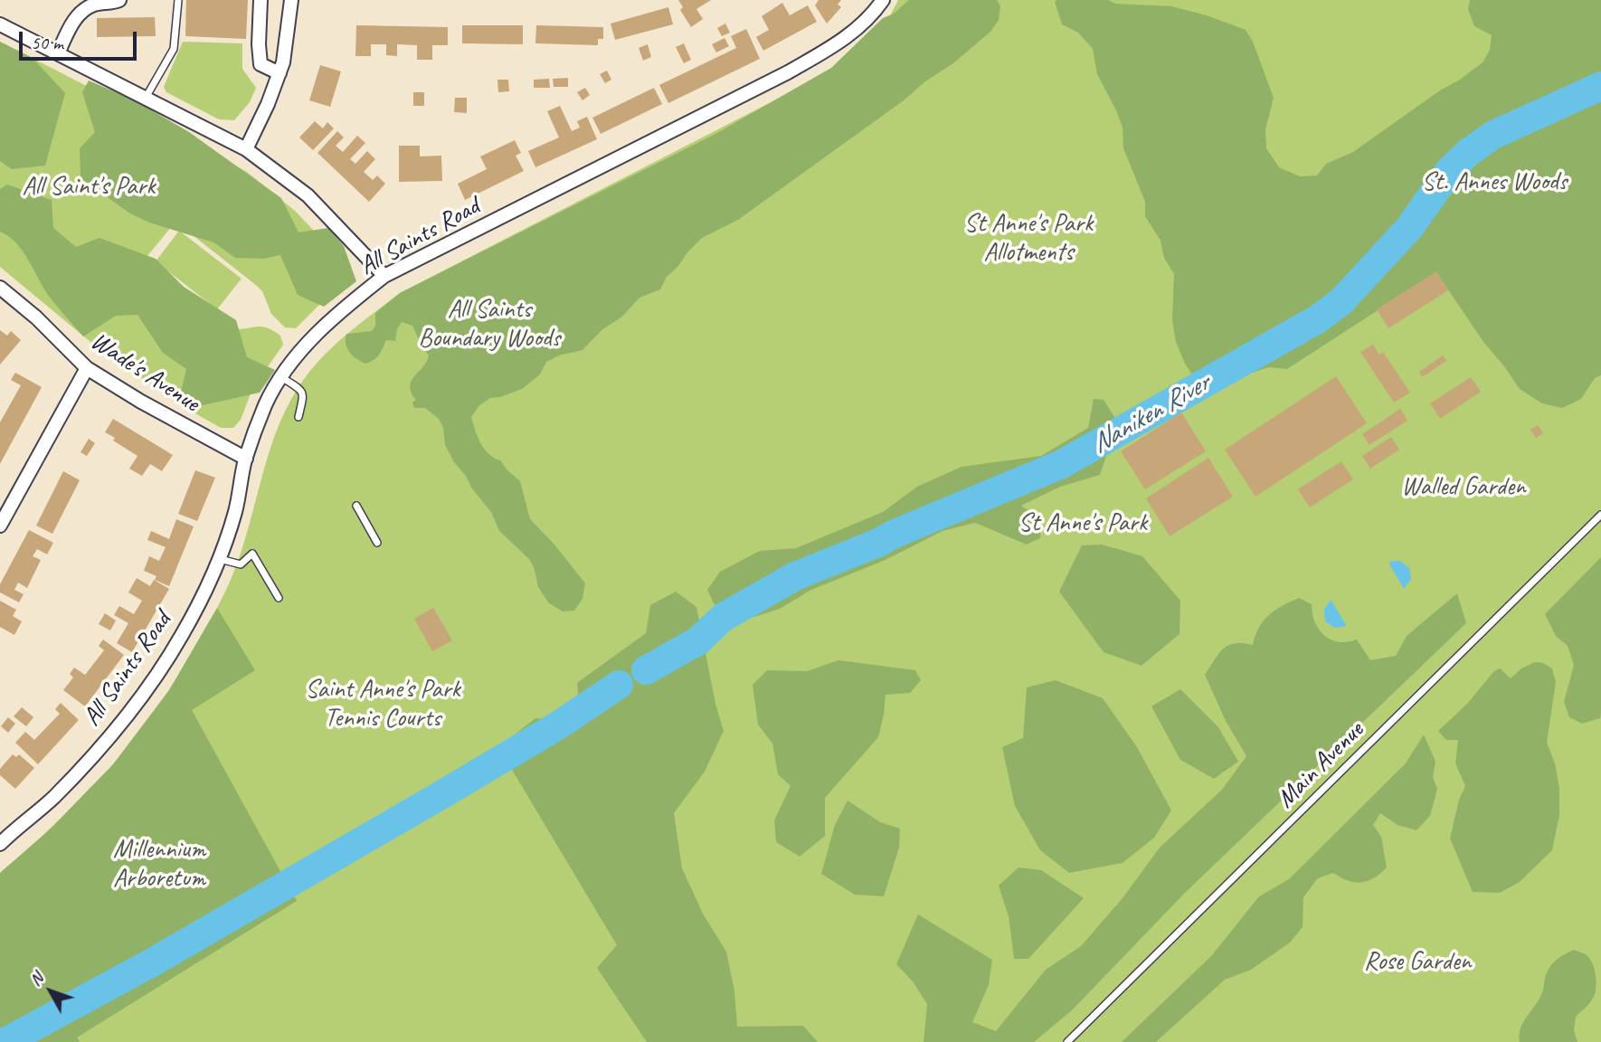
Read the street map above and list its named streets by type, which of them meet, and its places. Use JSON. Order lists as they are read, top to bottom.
{
  "streets": {
    "street": ["All Saints Road", "Wade's Avenue"],
    "lane": ["Main Avenue"]
  },
  "crossings": [
    ["All Saints Road", "Wade's Avenue"]
  ],
  "water": ["Naniken River"],
  "parks": [
    "St. Annes Woods",
    "All Saint's Park",
    "St Anne's Park Allotments",
    "All Saints Boundary Woods",
    "Walled Garden",
    "St Anne's Park",
    "Saint Anne's Park Tennis Courts",
    "Millennium Arboretum",
    "Rose Garden"
  ],
  "scale_bar": "50 m",
  "north": "top left"
}
